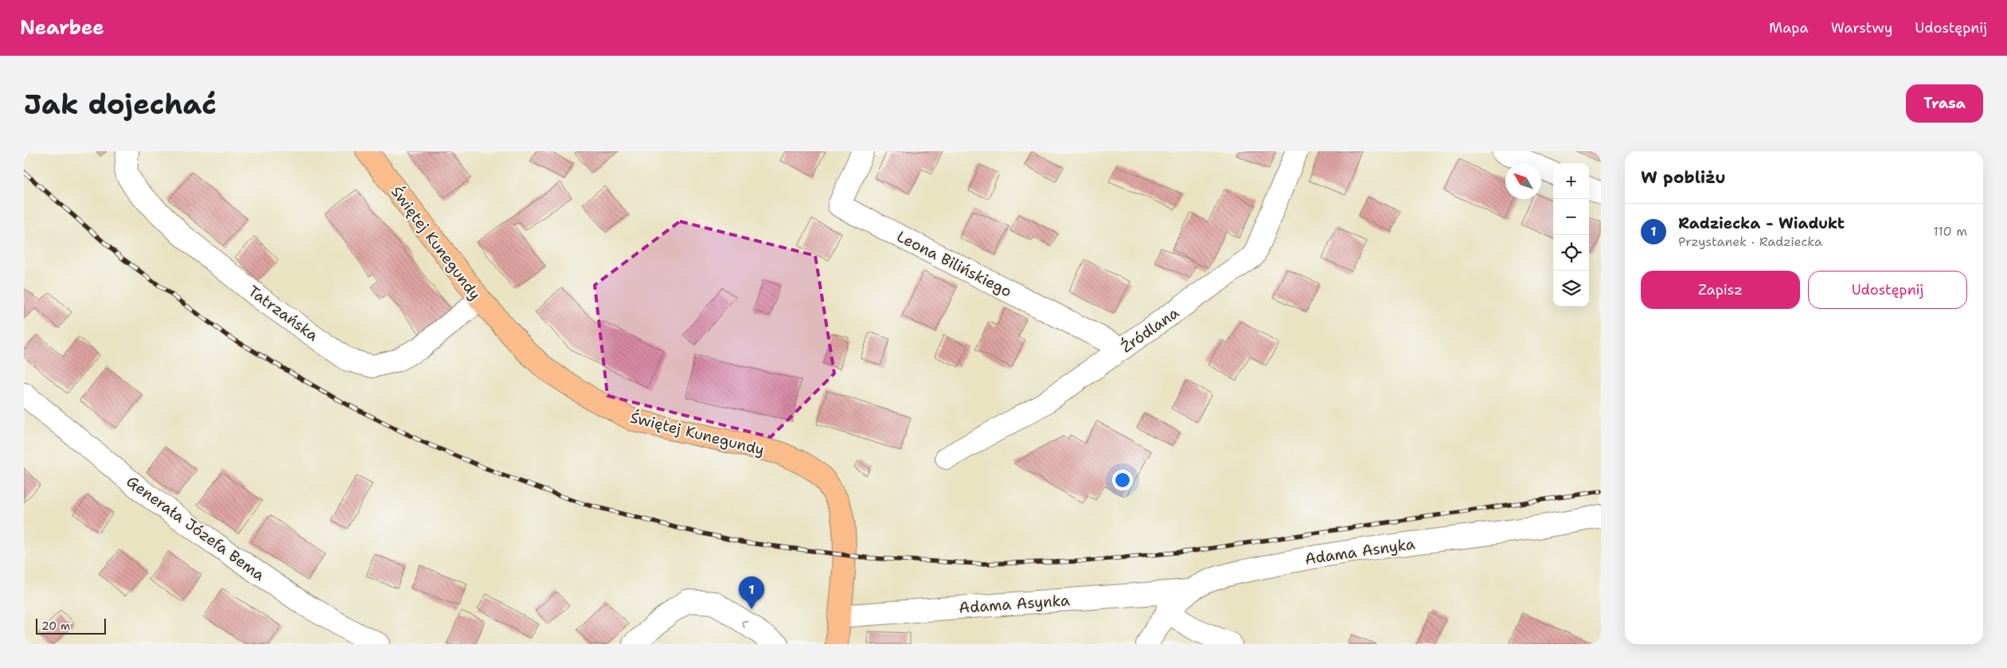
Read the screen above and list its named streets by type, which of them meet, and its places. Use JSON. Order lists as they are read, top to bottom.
{
  "streets": {
    "main road": ["Świętej Kunegundy"],
    "street": [
      "Leona Bilińskiego",
      "Tatrzańska",
      "Źródlana",
      "Generała Józefa Bema",
      "Adama Asnyka",
      "Adama Asynka"
    ]
  },
  "crossings": [
    ["Świętej Kunegundy", "Tatrzańska"],
    ["Świętej Kunegundy", "Adama Asynka"],
    ["Leona Bilińskiego", "Źródlana"],
    ["Adama Asnyka", "Adama Asynka"]
  ],
  "scale_bar": "20 m",
  "north": "top left",
  "page": {
    "header": "Nearbee",
    "nav": ["Mapa", "Warstwy", "Udostępnij"],
    "buttons": [
      "Trasa",
      ["Zapisz", "Udostępnij"]
    ],
    "title": "Jak dojechać",
    "heading": "W pobliżu",
    "map_buttons": ["+", "−"],
    "list": [
      {
        "mark": "1",
        "name": "Radziecka - Wiadukt",
        "note": "Przystanek · Radziecka",
        "value": "110 m"
      }
    ],
    "pins": "1",
    "scale": "20 m"
  }
}
